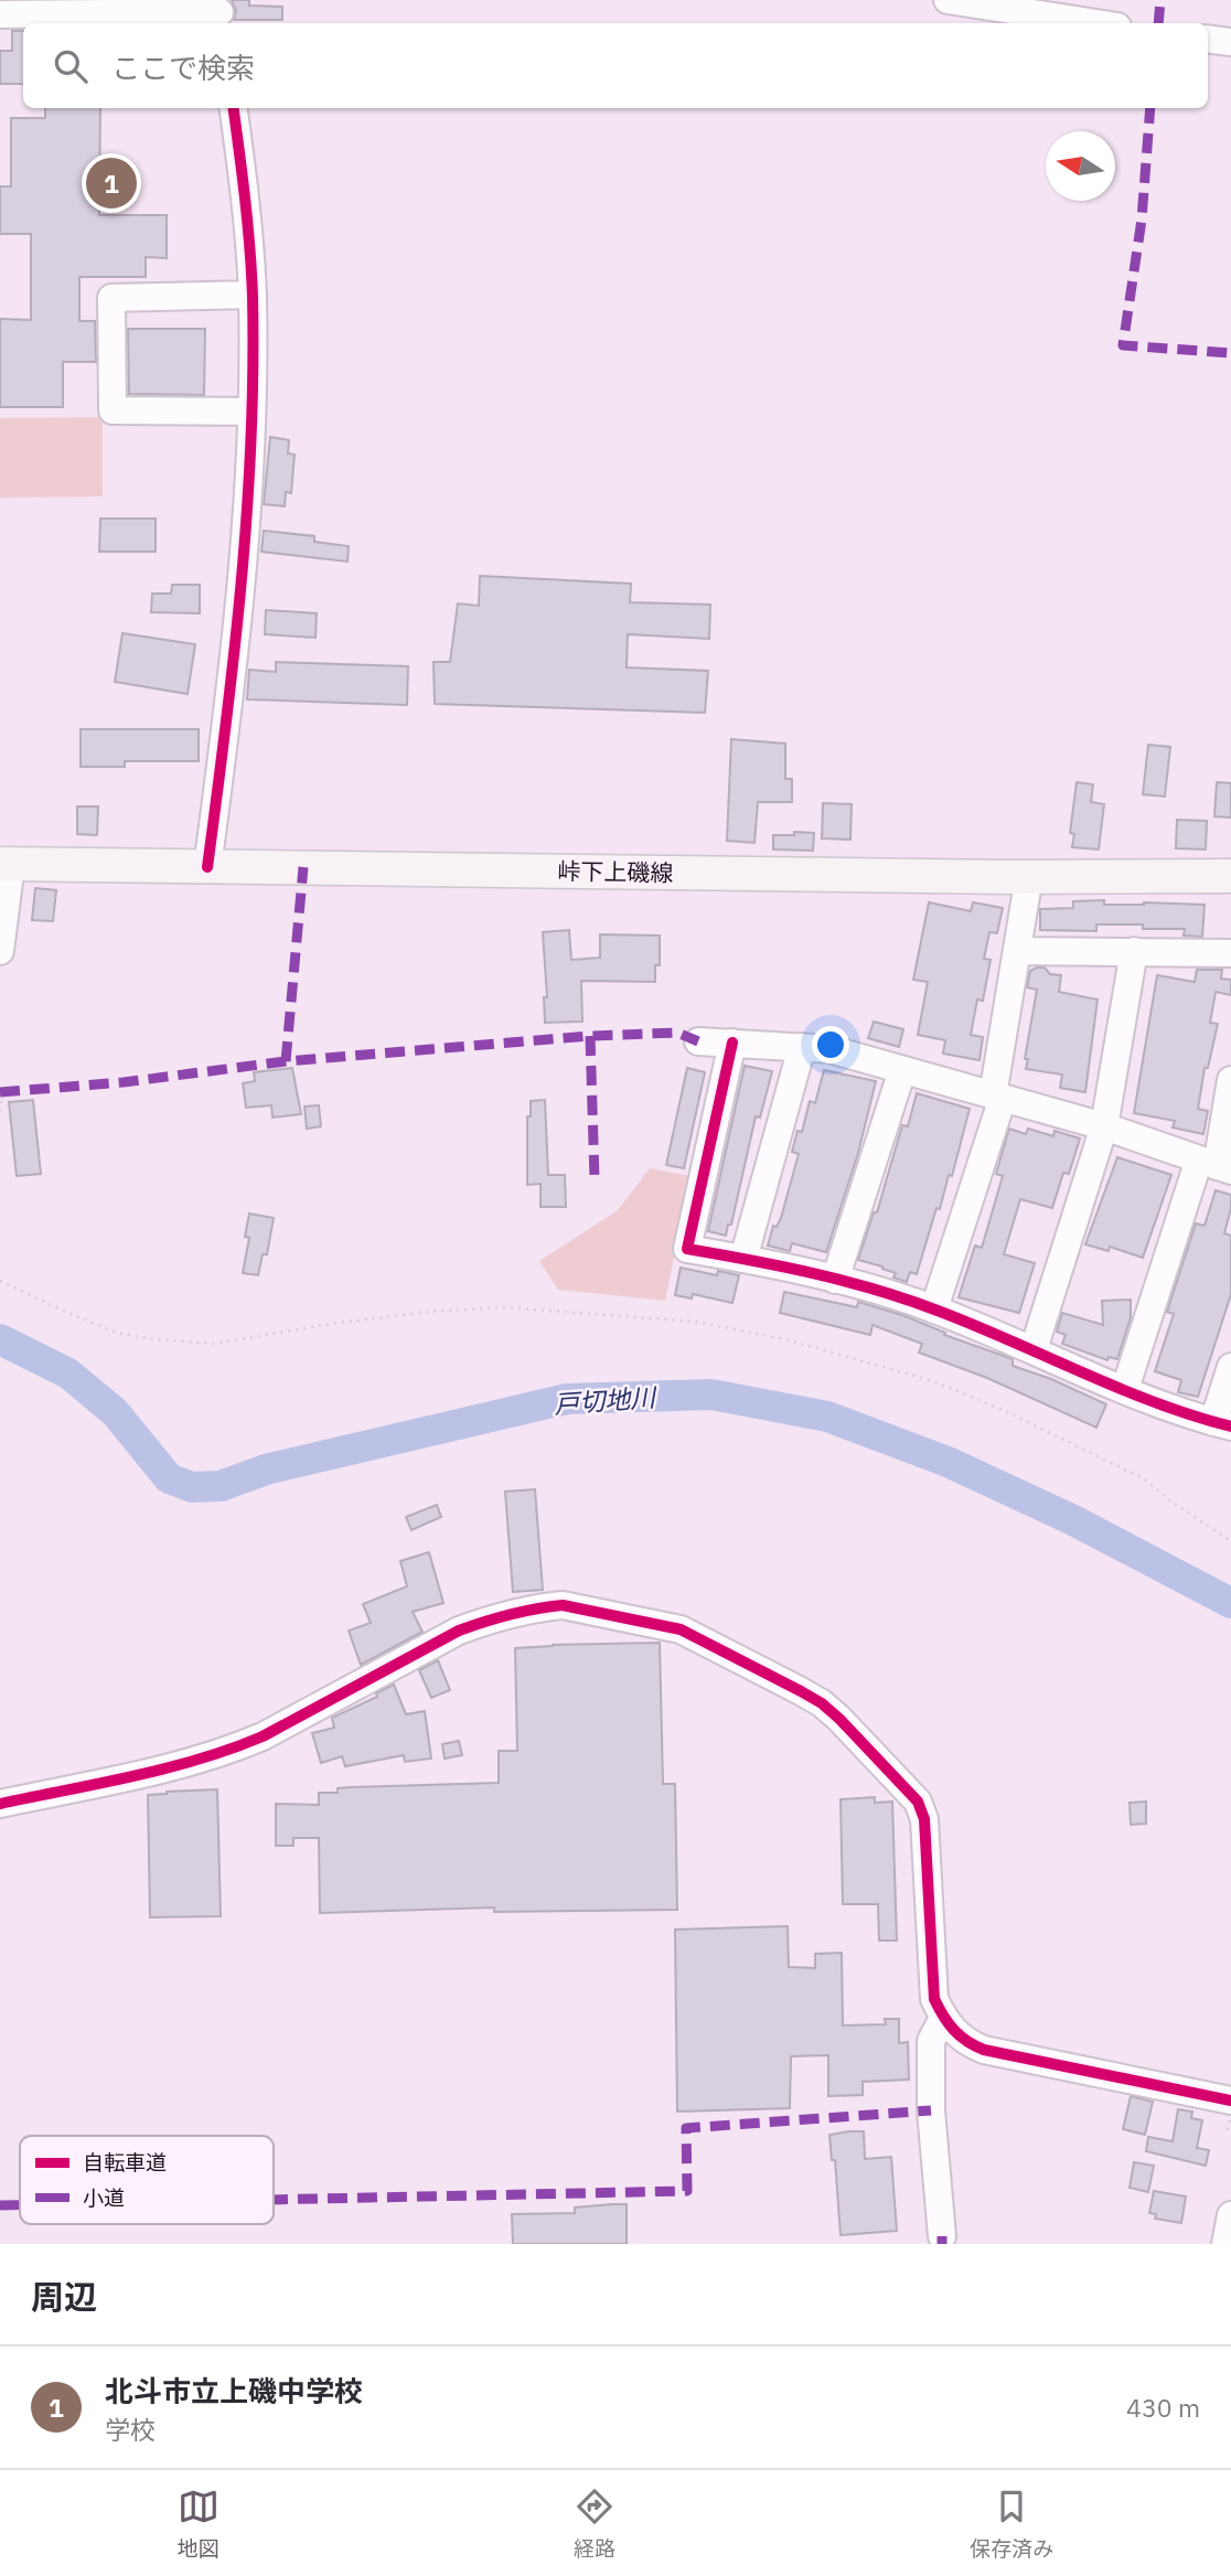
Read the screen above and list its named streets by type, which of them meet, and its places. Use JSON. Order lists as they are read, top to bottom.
{
  "streets": {
    "main road": ["峠下上磯線"]
  },
  "water": ["戸切地川"],
  "legend": ["自転車道", "小道"],
  "north": "left",
  "page": {
    "search": "ここで検索",
    "pins": "1",
    "heading": "周辺",
    "list": [
      {
        "mark": "1",
        "name": "北斗市立上磯中学校",
        "note": "学校",
        "value": "430 m"
      }
    ],
    "nav": ["地図", "経路", "保存済み"]
  }
}
